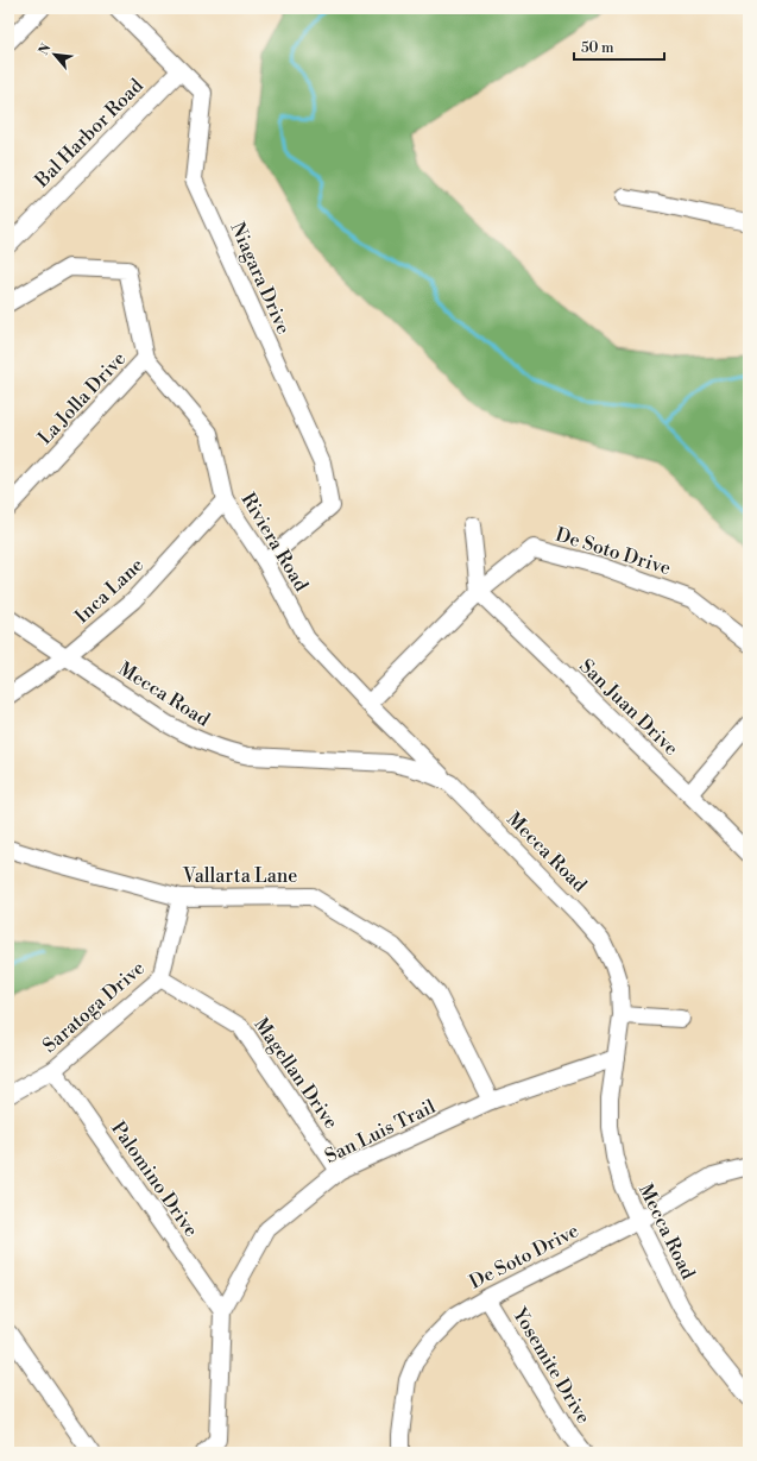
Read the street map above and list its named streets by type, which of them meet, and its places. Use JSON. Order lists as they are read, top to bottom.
{
  "streets": {
    "street": [
      "Bal Harbor Road",
      "Niagara Drive",
      "La Jolla Drive",
      "Riviera Road",
      "De Soto Drive",
      "Inca Lane",
      "Mecca Road",
      "San Juan Drive",
      "Vallarta Lane",
      "Saratoga Drive",
      "Magellan Drive",
      "San Luis Trail",
      "Palomino Drive",
      "Yosemite Drive"
    ]
  },
  "crossings": [
    ["Bal Harbor Road", "Niagara Drive"],
    ["Niagara Drive", "Riviera Road"],
    ["La Jolla Drive", "Riviera Road"],
    ["Riviera Road", "De Soto Drive"],
    ["Riviera Road", "Inca Lane"],
    ["Riviera Road", "Mecca Road"],
    ["De Soto Drive", "Mecca Road"],
    ["De Soto Drive", "San Juan Drive"],
    ["De Soto Drive", "Yosemite Drive"],
    ["Inca Lane", "Mecca Road"],
    ["Mecca Road", "San Luis Trail"],
    ["Vallarta Lane", "Saratoga Drive"],
    ["Vallarta Lane", "San Luis Trail"],
    ["Saratoga Drive", "Magellan Drive"],
    ["Saratoga Drive", "Palomino Drive"],
    ["Magellan Drive", "San Luis Trail"],
    ["San Luis Trail", "Palomino Drive"]
  ],
  "scale_bar": "50 m",
  "north": "top left"
}
